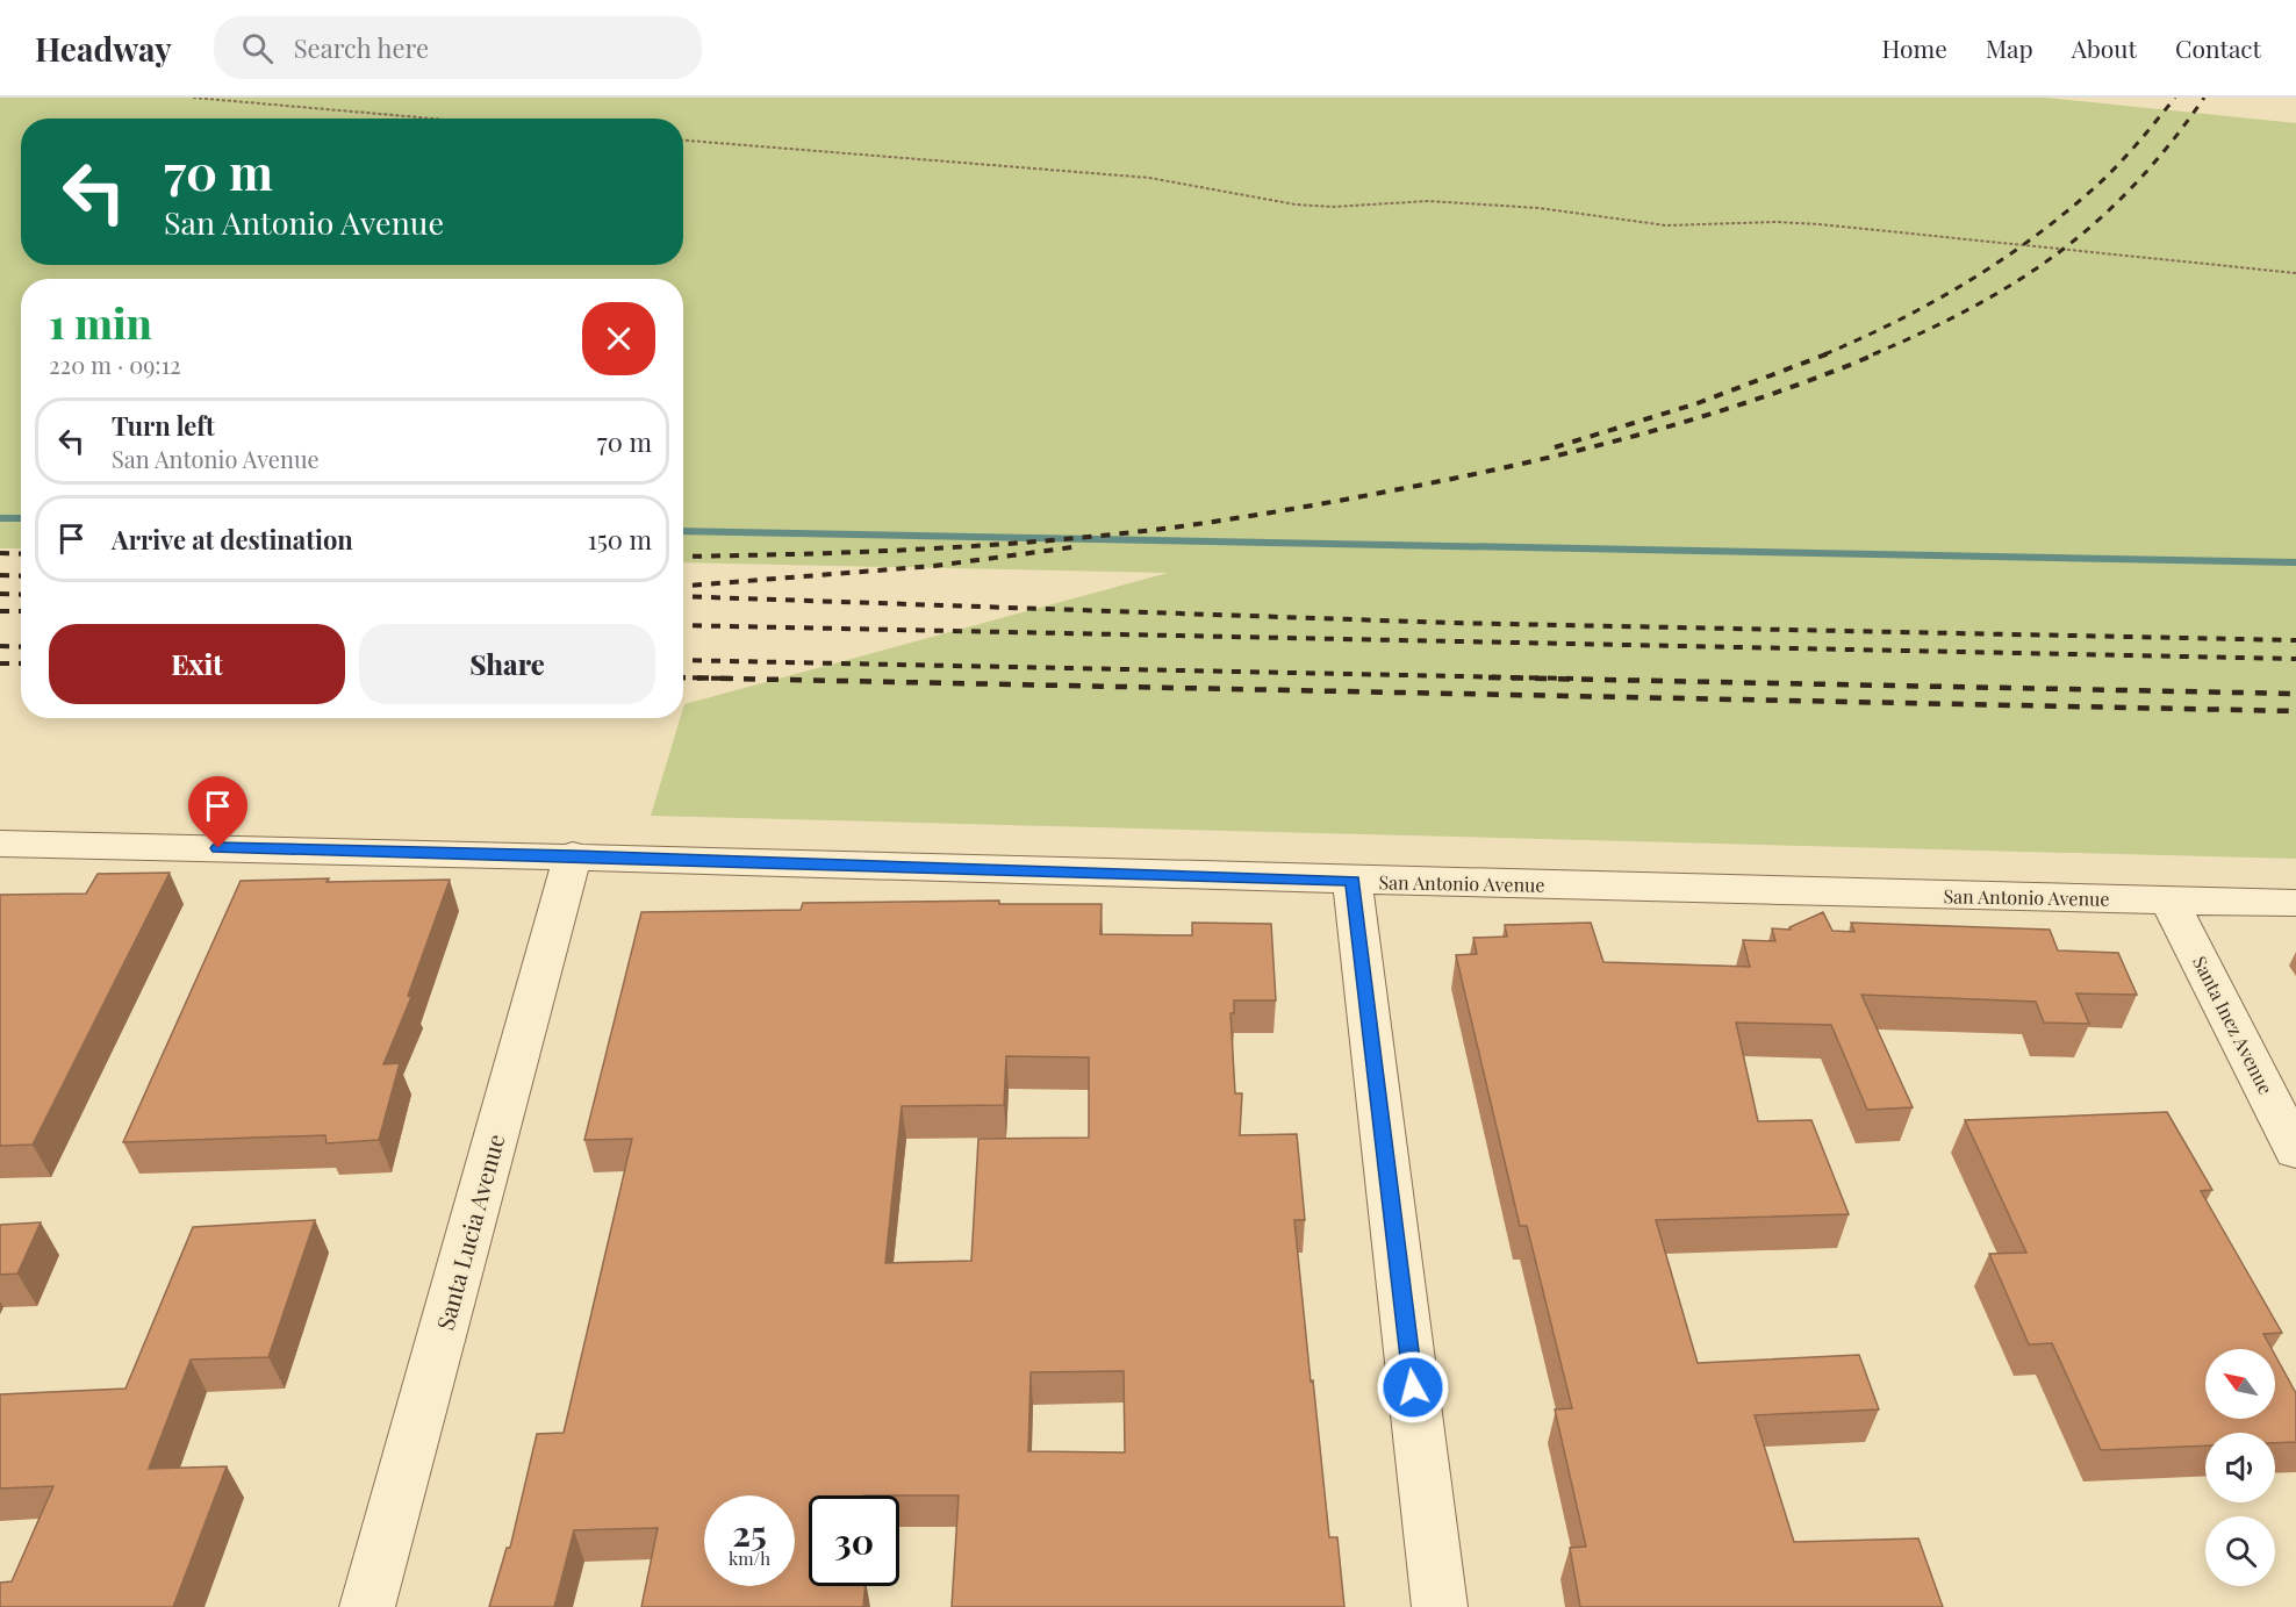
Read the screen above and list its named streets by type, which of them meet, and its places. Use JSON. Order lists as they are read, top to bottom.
{
  "streets": {
    "street": ["San Antonio Avenue", "Santa Inez Avenue", "Santa Lucia Avenue"]
  },
  "crossings": [
    ["San Antonio Avenue", "Santa Inez Avenue"],
    ["San Antonio Avenue", "Santa Lucia Avenue"]
  ],
  "north": "top left",
  "page": {
    "header": "Headway",
    "search": "Search here",
    "nav": [
      "Home",
      "Map",
      "About",
      "Contact"
    ],
    "turn": ["70 m", "San Antonio Avenue"],
    "heading": ["1 min", "220 m · 09:12"],
    "list": [
      {
        "name": "Turn left",
        "note": "San Antonio Avenue",
        "value": "70 m"
      },
      {
        "name": "Arrive at destination",
        "value": "150 m"
      }
    ],
    "buttons": ["Exit", "Share"],
    "speed": "25 km/h",
    "limit": "30"
  }
}
